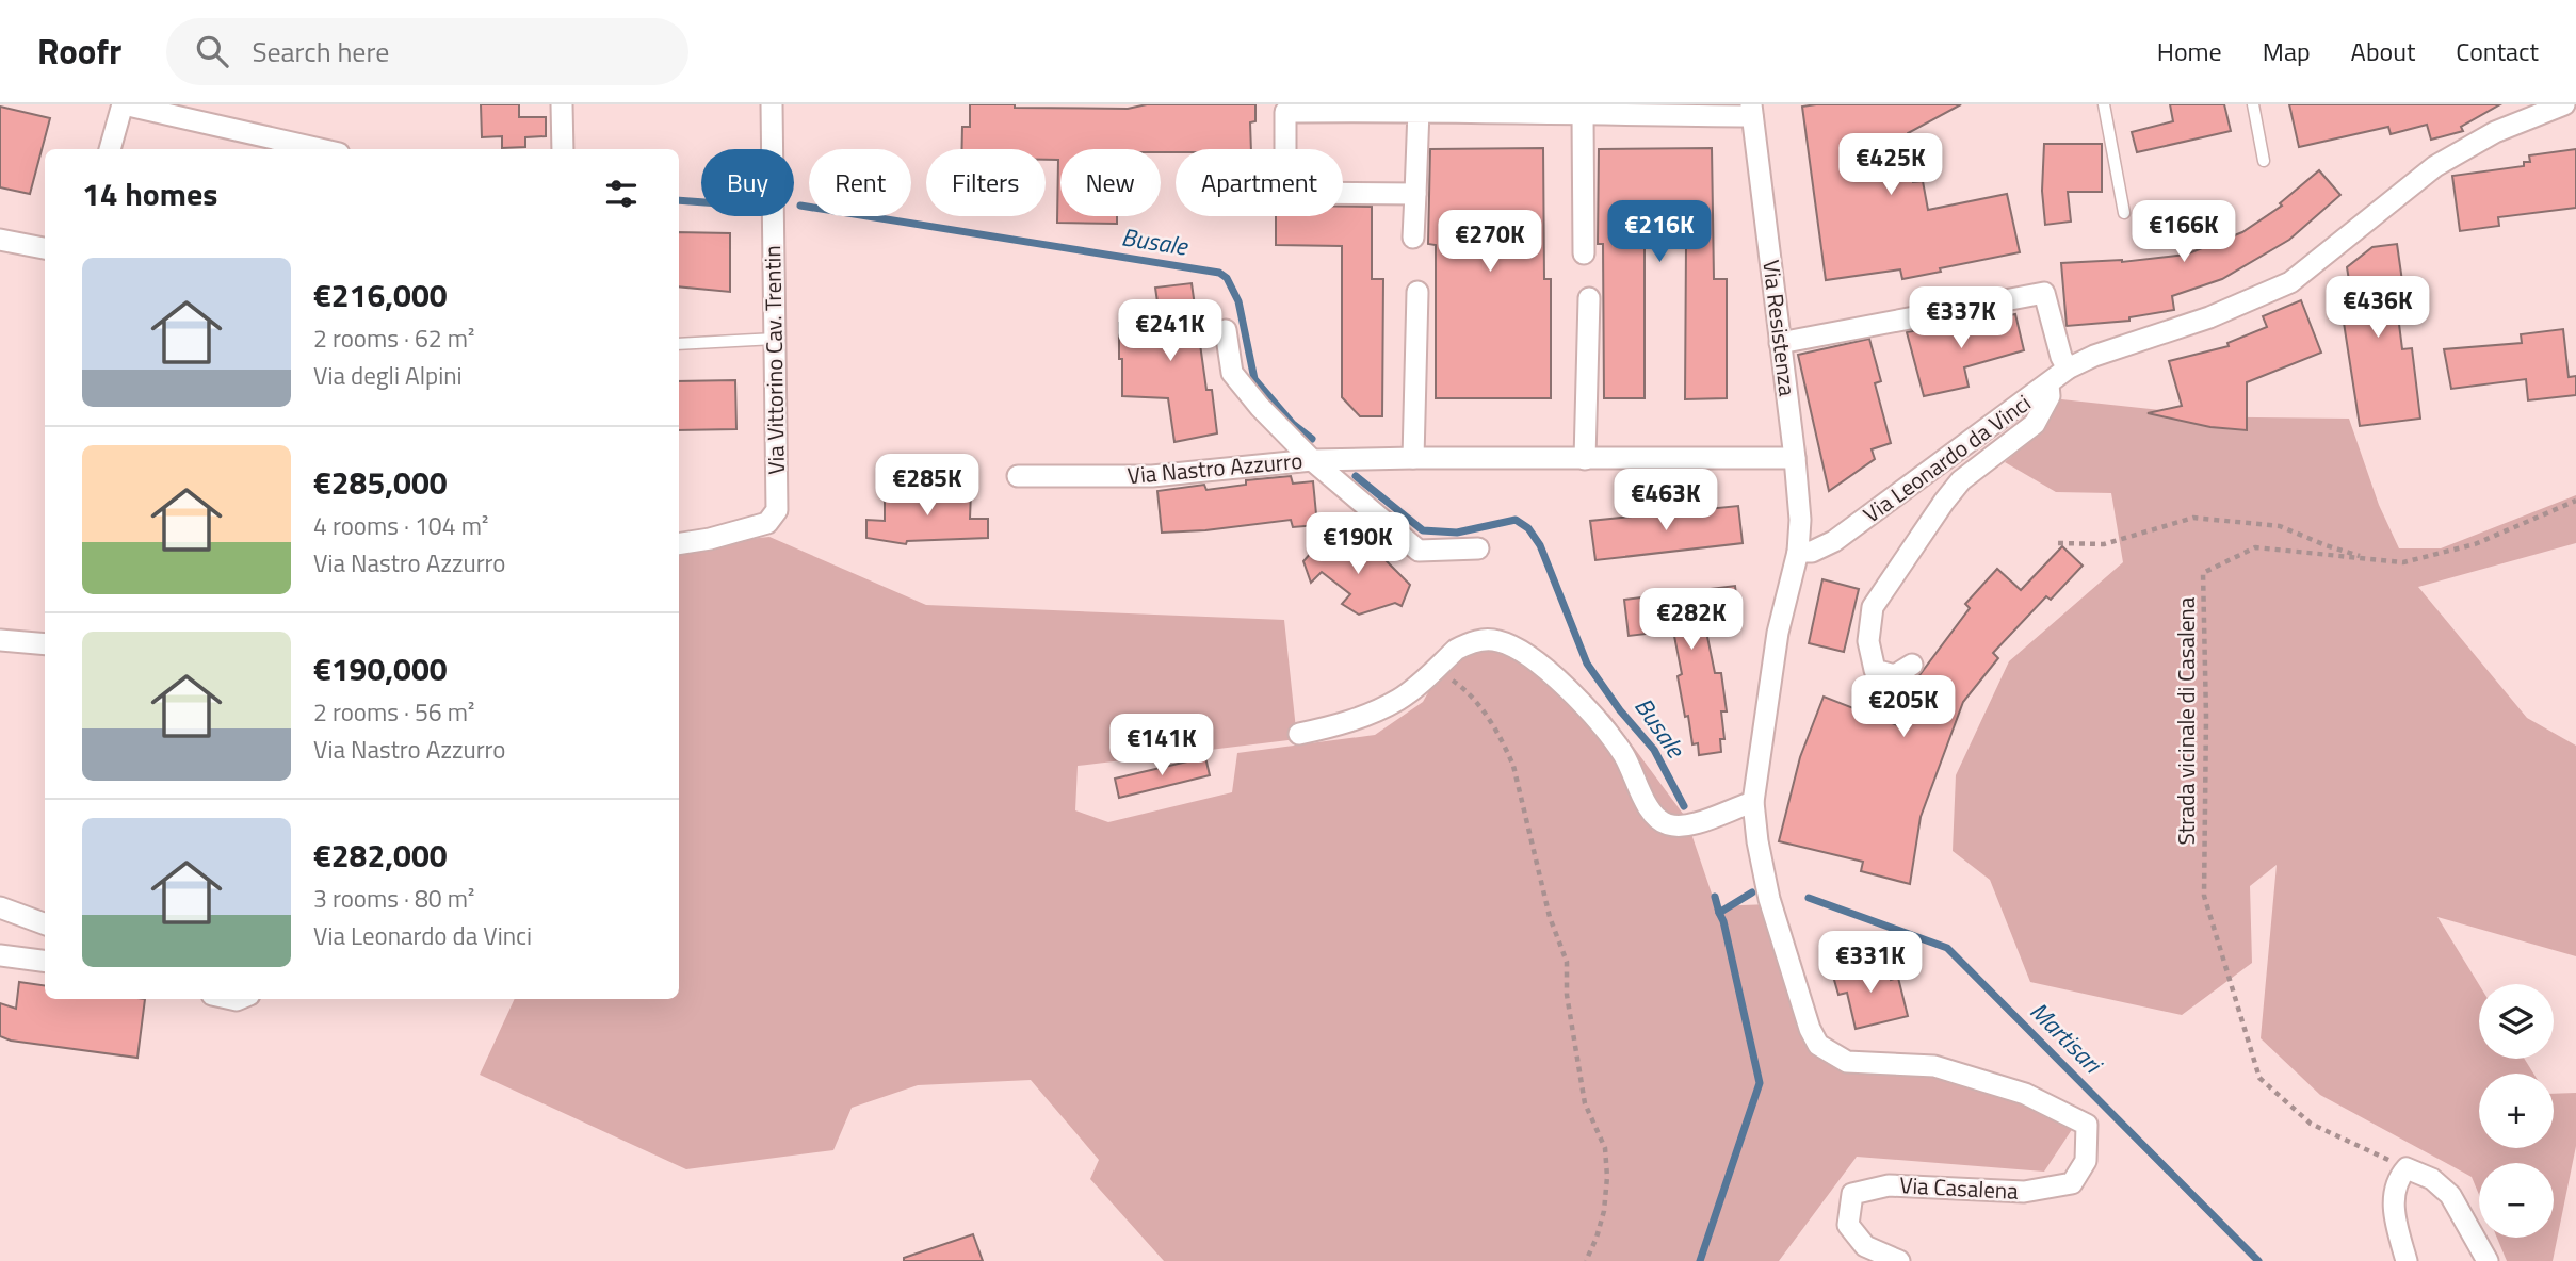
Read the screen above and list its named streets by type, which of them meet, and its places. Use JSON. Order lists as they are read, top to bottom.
{
  "streets": {
    "street": [
      "Via Resistenza",
      "Via Vittorino Cav. Trentin",
      "Via Leonardo da Vinci",
      "Via Nastro Azzurro",
      "Via Casalena"
    ],
    "path": ["Strada vicinale di Casalena"]
  },
  "crossings": [
    ["Via Resistenza", "Via Leonardo da Vinci"],
    ["Via Resistenza", "Via Nastro Azzurro"]
  ],
  "water": ["Busale", "Martisari"],
  "page": {
    "header": "Roofr",
    "search": "Search here",
    "nav": [
      "Home",
      "Map",
      "About",
      "Contact"
    ],
    "price": [
      "€425K",
      "€216K",
      "€166K",
      "€270K",
      "€436K",
      "€337K",
      "€241K",
      "€285K",
      "€463K",
      "€190K",
      "€282K",
      "€205K",
      "€141K",
      "€331K"
    ],
    "chip": [
      "Buy",
      "Rent",
      "Filters",
      "New",
      "Apartment"
    ],
    "heading": "14 homes",
    "list": [
      {
        "name": "€216,000",
        "note": "2 rooms · 62 m² · Via degli Alpini"
      },
      {
        "name": "€285,000",
        "note": "4 rooms · 104 m² · Via Nastro Azzurro"
      },
      {
        "name": "€190,000",
        "note": "2 rooms · 56 m² · Via Nastro Azzurro"
      },
      {
        "name": "€282,000",
        "note": "3 rooms · 80 m² · Via Leonardo da Vinci"
      }
    ],
    "map_buttons": ["+", "−"]
  }
}
